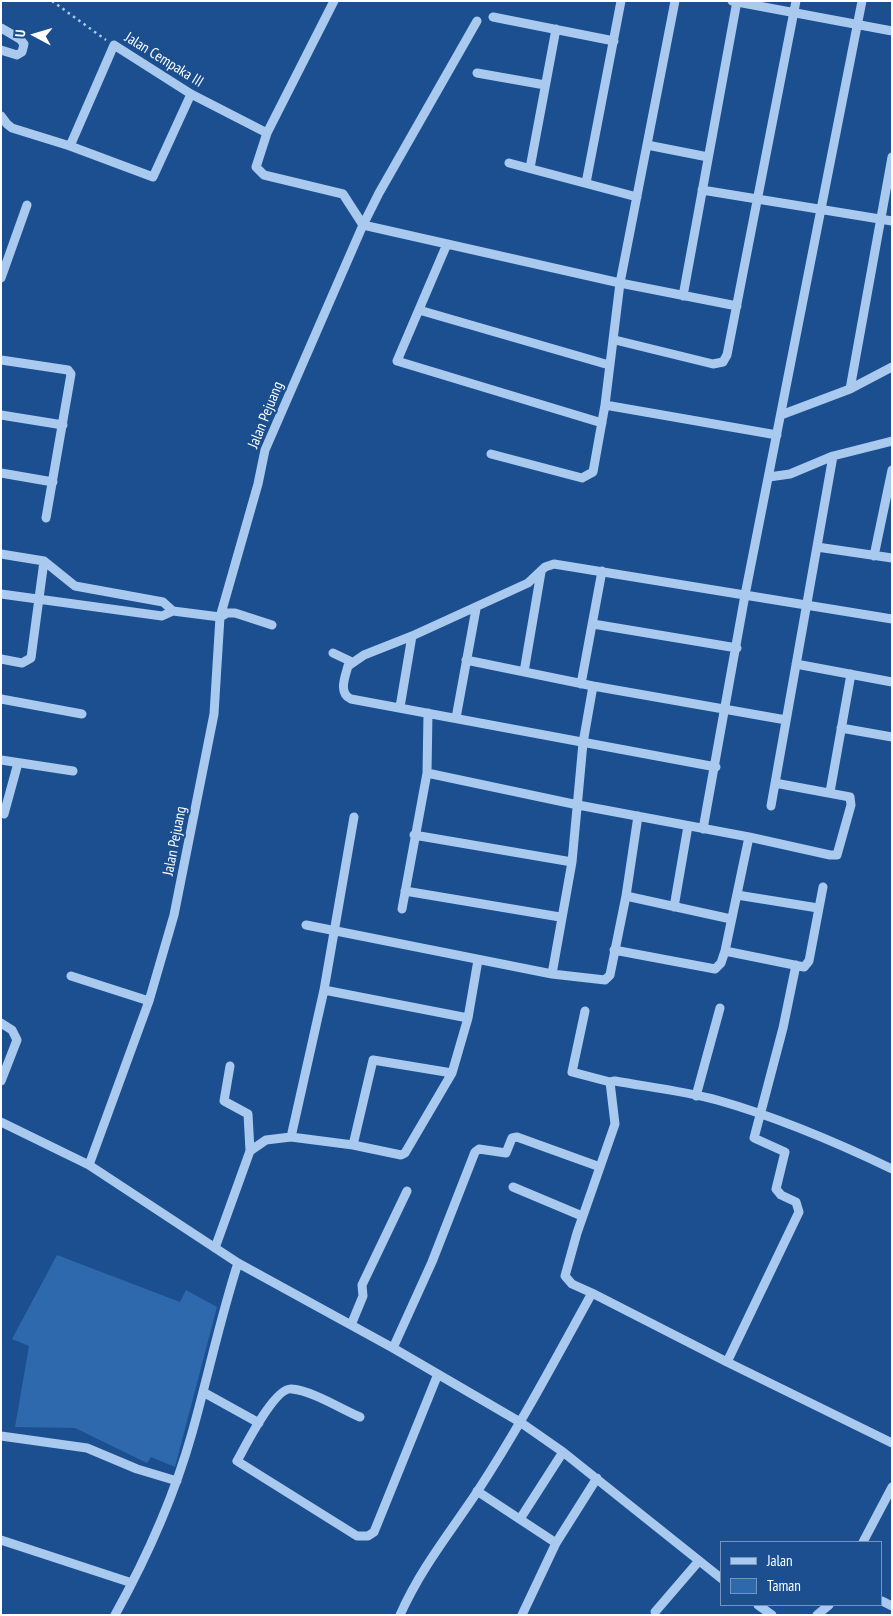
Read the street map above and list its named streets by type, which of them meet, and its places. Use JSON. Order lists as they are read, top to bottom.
{
  "streets": {
    "street": ["Jalan Cempaka III", "Jalan Pejuang"]
  },
  "legend": ["Jalan", "Taman"],
  "north": "left"
}
